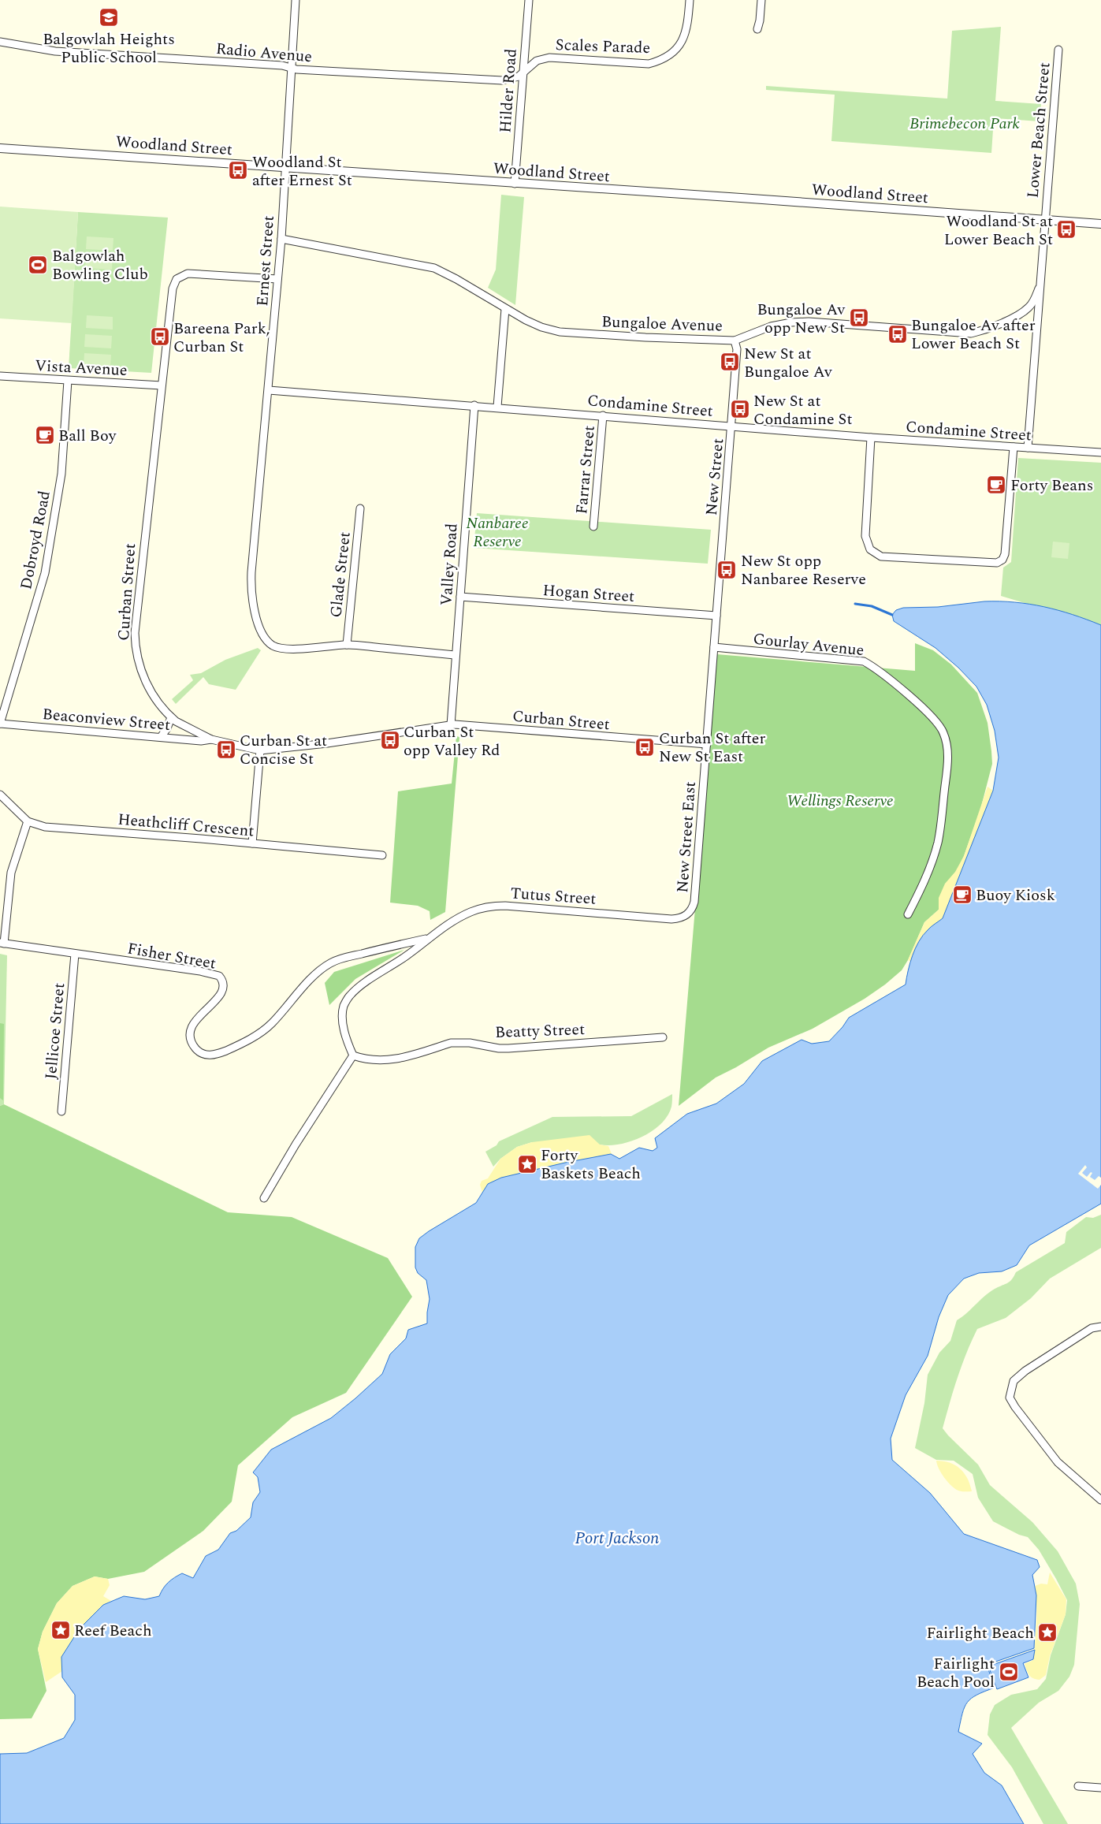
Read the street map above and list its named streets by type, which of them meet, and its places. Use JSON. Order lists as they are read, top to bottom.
{
  "streets": {
    "street": [
      "Scales Parade",
      "Radio Avenue",
      "Hilder Road",
      "Lower Beach Street",
      "Woodland Street",
      "Ernest Street",
      "Bungaloe Avenue",
      "Vista Avenue",
      "Condamine Street",
      "Farrar Street",
      "New Street",
      "Dobroyd Road",
      "Valley Road",
      "Glade Street",
      "Curban Street",
      "Hogan Street",
      "Gourlay Avenue",
      "Beaconview Street",
      "Heathcliff Crescent",
      "New Street East",
      "Tutus Street",
      "Fisher Street",
      "Beatty Street",
      "Jellicoe Street"
    ]
  },
  "crossings": [
    ["Scales Parade", "Radio Avenue"],
    ["Scales Parade", "Hilder Road"],
    ["Radio Avenue", "Hilder Road"],
    ["Radio Avenue", "Ernest Street"],
    ["Hilder Road", "Woodland Street"],
    ["Lower Beach Street", "Woodland Street"],
    ["Lower Beach Street", "Bungaloe Avenue"],
    ["Lower Beach Street", "Condamine Street"],
    ["Woodland Street", "Ernest Street"],
    ["Ernest Street", "Bungaloe Avenue"],
    ["Ernest Street", "Condamine Street"],
    ["Ernest Street", "Glade Street"],
    ["Ernest Street", "Curban Street"],
    ["Bungaloe Avenue", "New Street"],
    ["Vista Avenue", "Dobroyd Road"],
    ["Vista Avenue", "Curban Street"],
    ["Condamine Street", "Farrar Street"],
    ["Condamine Street", "New Street"],
    ["Condamine Street", "Valley Road"],
    ["New Street", "Hogan Street"],
    ["New Street", "New Street East"],
    ["Dobroyd Road", "Beaconview Street"],
    ["Valley Road", "Curban Street"],
    ["Valley Road", "Hogan Street"],
    ["Curban Street", "Beaconview Street"],
    ["Curban Street", "New Street East"],
    ["Hogan Street", "New Street East"],
    ["Gourlay Avenue", "New Street East"],
    ["New Street East", "Tutus Street"],
    ["Tutus Street", "Fisher Street"],
    ["Fisher Street", "Jellicoe Street"]
  ],
  "water": ["Port Jackson"],
  "parks": ["Brimebecon Park", "Nanbaree Reserve", "Wellings Reserve"],
  "places": {
    "school or university": ["Balgowlah Heights Public School"],
    "bus stop": [
      "Woodland St after Ernest St",
      "Woodland St at Lower Beach St",
      "Bungaloe Av opp New St",
      "Bungaloe Av after Lower Beach St",
      "Bareena Park, Curban St",
      "New St at Bungaloe Av",
      "New St at Condamine St",
      "New St opp Nanbaree Reserve",
      "Curban St opp Valley Rd",
      "Curban St after New St East",
      "Curban St at Concise St"
    ],
    "sports": ["Balgowlah Bowling Club", "Fairlight Beach Pool"],
    "cafe": ["Ball Boy", "Forty Beans", "Buoy Kiosk"],
    "place": ["Forty Baskets Beach", "Reef Beach", "Fairlight Beach"]
  }
}
